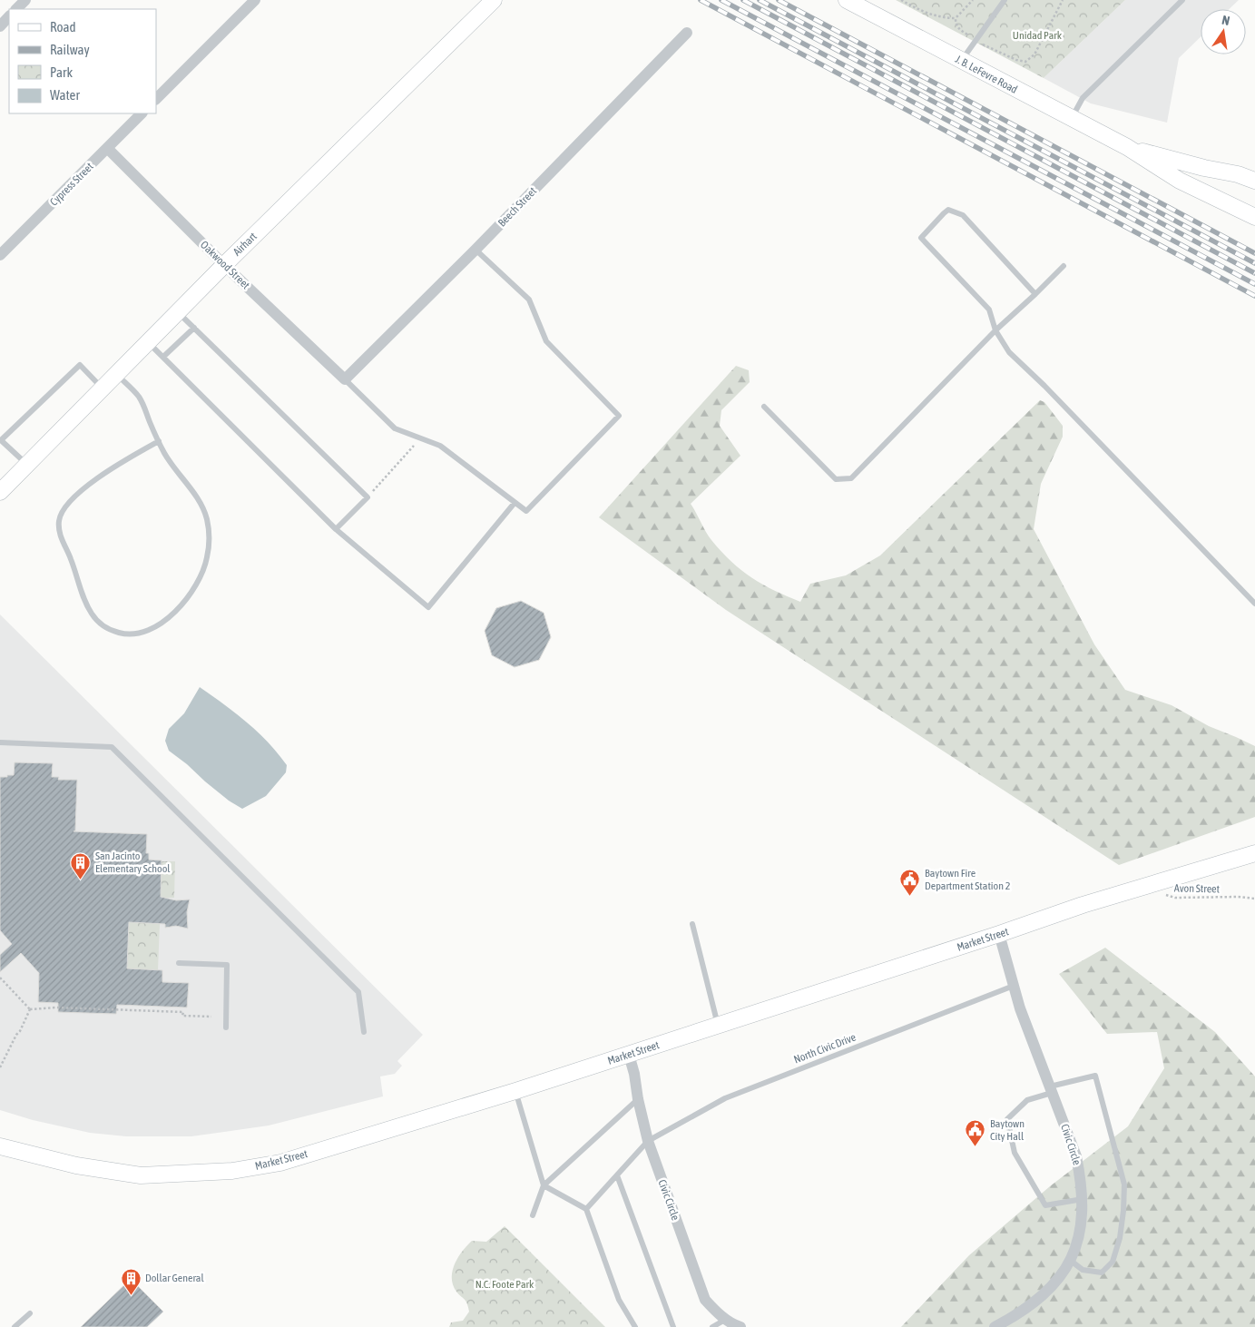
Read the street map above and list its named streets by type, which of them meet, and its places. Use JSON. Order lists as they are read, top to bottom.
{
  "streets": {
    "main road": ["J. B. LeFevre Road", "Airhart", "Market Street"],
    "street": [
      "Cypress Street",
      "Beech Street",
      "Oakwood Street",
      "Civic Circle"
    ],
    "lane": ["North Civic Drive"],
    "path": ["Avon Street"]
  },
  "crossings": [
    ["Cypress Street", "Oakwood Street"],
    ["Beech Street", "Oakwood Street"],
    ["Airhart", "Oakwood Street"],
    ["Avon Street", "Market Street"],
    ["Market Street", "Civic Circle"],
    ["North Civic Drive", "Civic Circle"]
  ],
  "parks": ["Unidad Park", "N.C. Foote Park"],
  "places": {
    "building": ["San Jacinto Elementary School", "Dollar General"],
    "public building": ["Baytown Fire Department Station 2", "Baytown City Hall"]
  },
  "legend": [
    "Road",
    "Railway",
    "Park",
    "Water"
  ],
  "north": "top"
}
